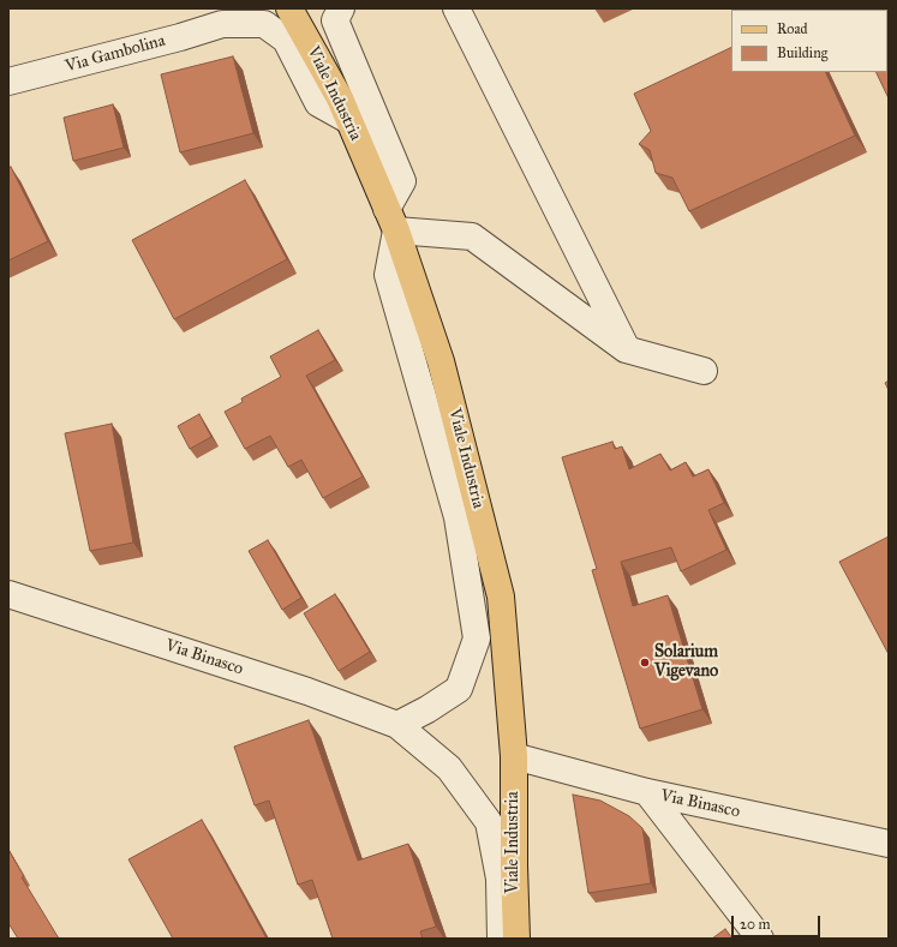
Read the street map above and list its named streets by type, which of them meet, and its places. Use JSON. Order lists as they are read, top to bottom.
{
  "streets": {
    "main road": ["Viale Industria"],
    "street": ["Via Gambolina", "Via Binasco"]
  },
  "crossings": [
    ["Via Gambolina", "Viale Industria"],
    ["Viale Industria", "Via Binasco"]
  ],
  "places": ["Solarium Vigevano"],
  "legend": ["Road", "Building"],
  "scale_bar": "20 m"
}
